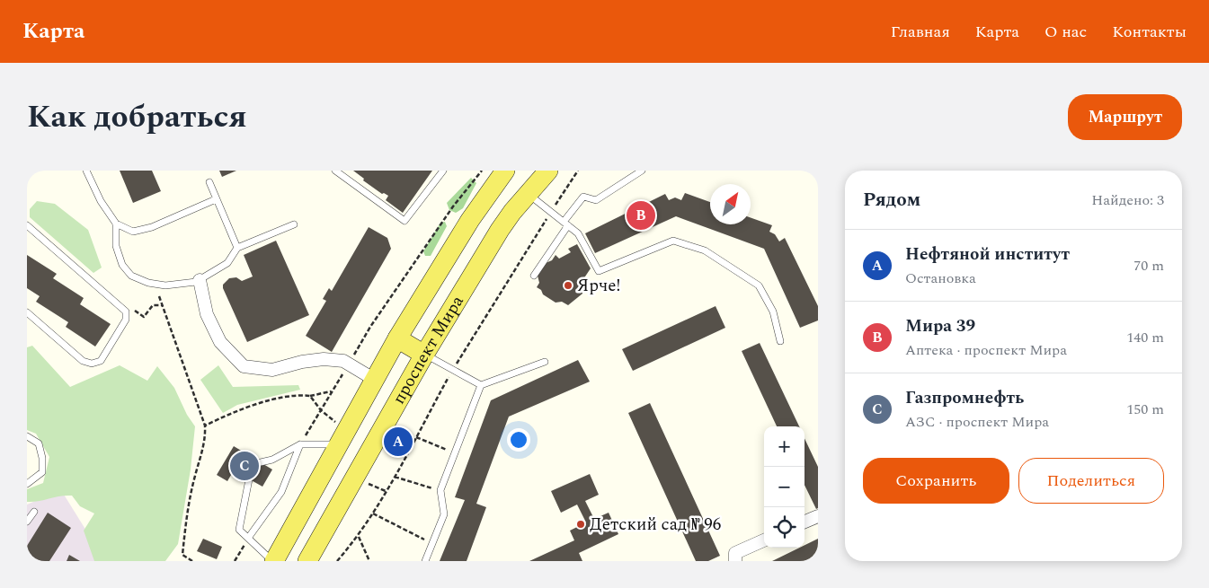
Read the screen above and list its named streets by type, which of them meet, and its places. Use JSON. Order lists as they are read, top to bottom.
{
  "streets": {
    "main road": ["проспект Мира"]
  },
  "places": ["Ярче!", "Детский сад № 96"],
  "north": "top right",
  "page": {
    "header": "Карта",
    "nav": [
      "Главная",
      "Карта",
      "О нас",
      "Контакты"
    ],
    "title": "Как добраться",
    "buttons": [
      "Маршрут",
      ["Сохранить", "Поделиться"]
    ],
    "heading": ["Рядом", "Найдено: 3"],
    "pins": ["B", "A", "C"],
    "list": [
      {
        "mark": "A",
        "name": "Нефтяной институт",
        "note": "Остановка",
        "value": "70 m"
      },
      {
        "mark": "B",
        "name": "Мира 39",
        "note": "Аптека · проспект Мира",
        "value": "140 m"
      },
      {
        "mark": "C",
        "name": "Газпромнефть",
        "note": "АЗС · проспект Мира",
        "value": "150 m"
      }
    ],
    "map_buttons": ["+", "−"]
  }
}
